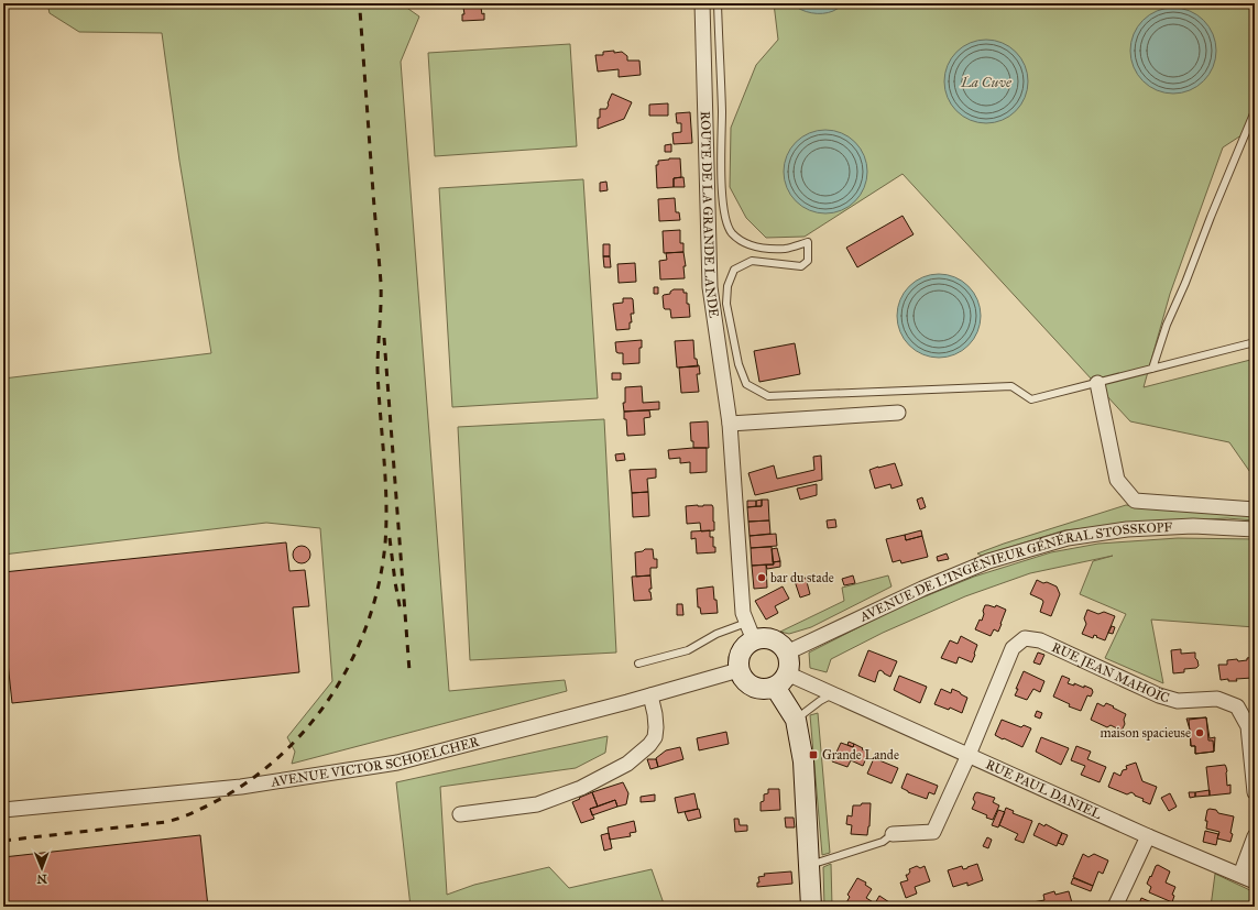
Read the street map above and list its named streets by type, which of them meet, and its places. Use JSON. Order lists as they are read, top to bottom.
{
  "streets": {
    "street": [
      "ROUTE DE LA GRANDE LANDE",
      "AVENUE DE L'INGÉNIEUR GÉNÉRAL STOSSKOPF",
      "RUE JEAN MAHOÏC",
      "AVENUE VICTOR SCHOELCHER",
      "RUE PAUL DANIEL"
    ]
  },
  "crossings": [
    ["ROUTE DE LA GRANDE LANDE", "AVENUE DE L'INGÉNIEUR GÉNÉRAL STOSSKOPF"],
    ["ROUTE DE LA GRANDE LANDE", "AVENUE VICTOR SCHOELCHER"],
    ["ROUTE DE LA GRANDE LANDE", "RUE PAUL DANIEL"],
    ["AVENUE DE L'INGÉNIEUR GÉNÉRAL STOSSKOPF", "AVENUE VICTOR SCHOELCHER"],
    ["AVENUE DE L'INGÉNIEUR GÉNÉRAL STOSSKOPF", "RUE PAUL DANIEL"],
    ["RUE JEAN MAHOÏC", "RUE PAUL DANIEL"],
    ["AVENUE VICTOR SCHOELCHER", "RUE PAUL DANIEL"]
  ],
  "water": ["La Cuve"],
  "places": {
    "other": ["bar du stade", "maison spacieuse"],
    "transit": ["Grande Lande"]
  },
  "north": "bottom"
}
